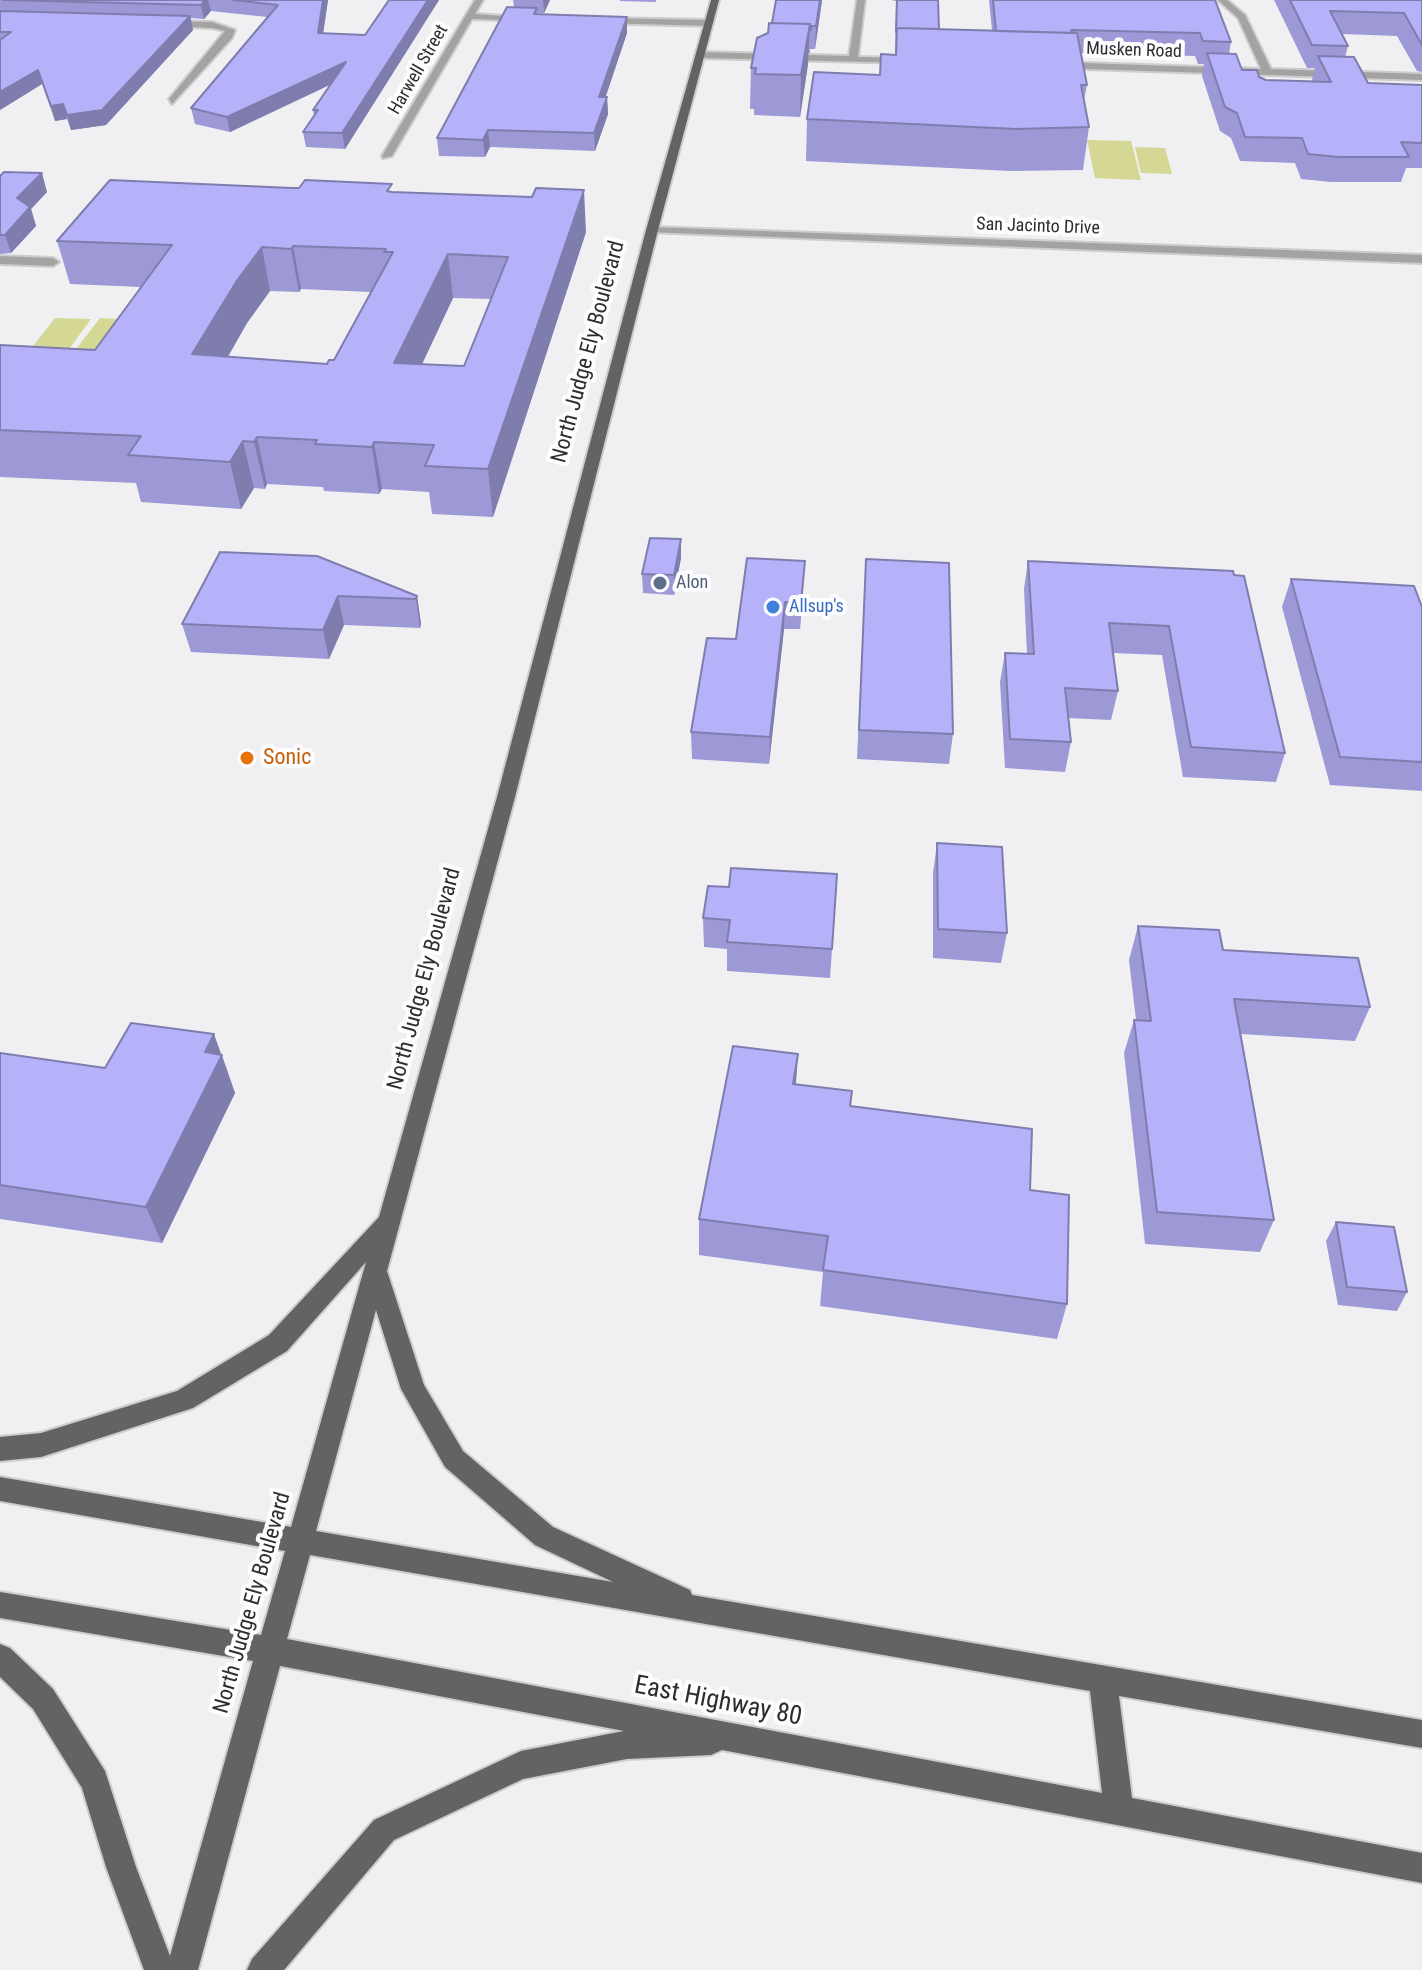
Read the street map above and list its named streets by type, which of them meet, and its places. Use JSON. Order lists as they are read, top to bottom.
{
  "streets": {
    "main road": ["North Judge Ely Boulevard", "East Highway 80"],
    "street": ["Musken Road", "Harwell Street", "San Jacinto Drive"]
  },
  "crossings": [
    ["San Jacinto Drive", "North Judge Ely Boulevard"],
    ["North Judge Ely Boulevard", "East Highway 80"]
  ],
  "places": ["Alon", "Allsup's", "Sonic"]
}
